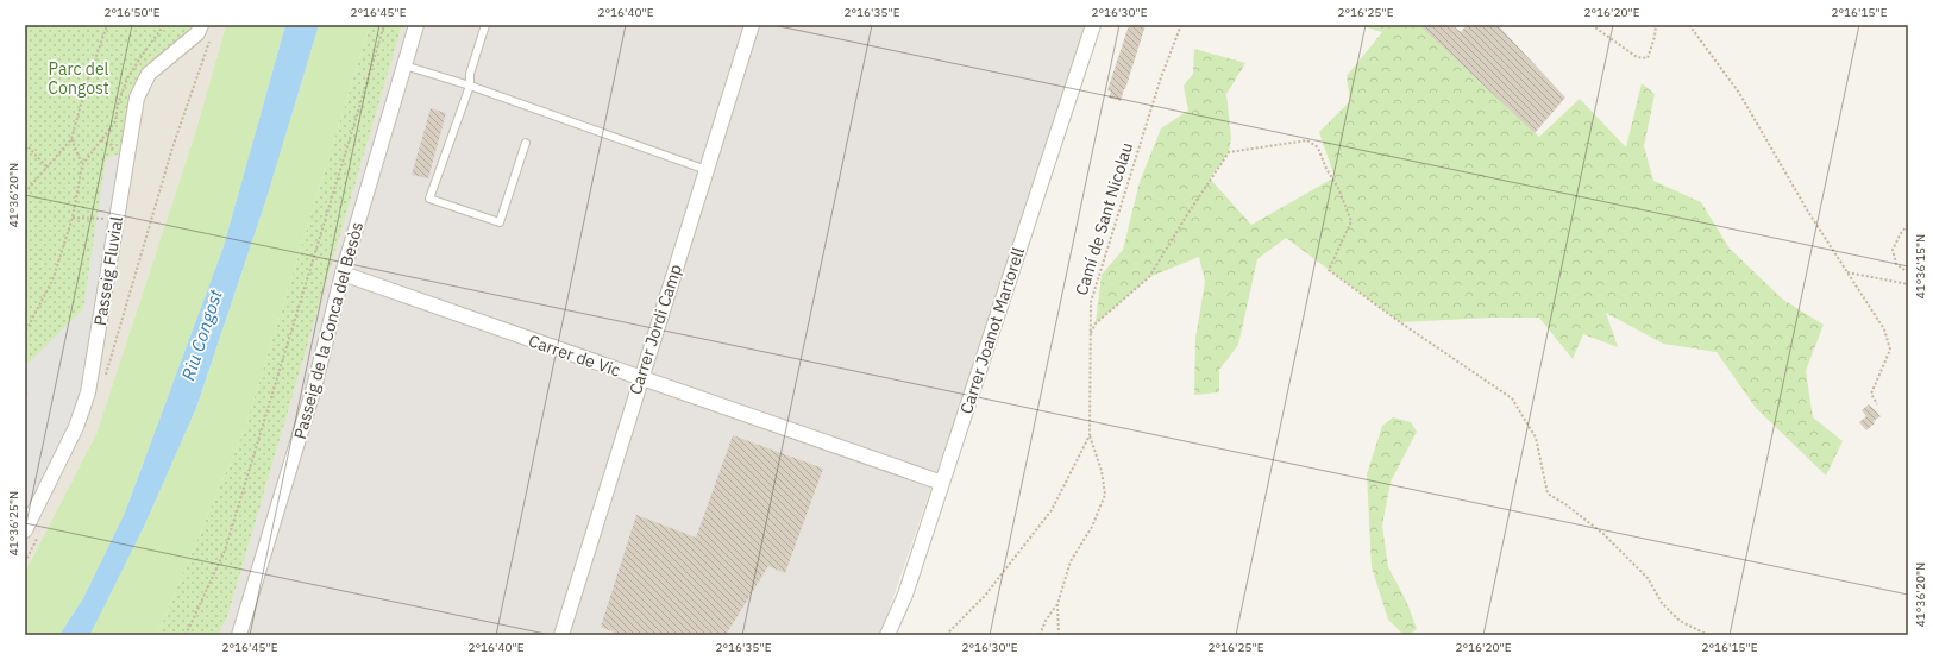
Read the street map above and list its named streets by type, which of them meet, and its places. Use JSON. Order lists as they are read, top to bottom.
{
  "streets": {
    "street": [
      "Passeig Fluvial",
      "Carrer Jordi Camp",
      "Passeig de la Conca del Besòs",
      "Carrer Joanot Martorell",
      "Carrer de Vic"
    ],
    "path": ["Camí de Sant Nicolau"]
  },
  "crossings": [
    ["Carrer Jordi Camp", "Carrer de Vic"],
    ["Passeig de la Conca del Besòs", "Carrer de Vic"],
    ["Carrer Joanot Martorell", "Carrer de Vic"]
  ],
  "water": ["Riu Congost"],
  "parks": ["Parc del Congost"],
  "coordinates": [
    "2°16'50\"E",
    "2°16'45\"E",
    "2°16'40\"E",
    "2°16'35\"E",
    "2°16'30\"E",
    "2°16'25\"E",
    "2°16'20\"E",
    "2°16'15\"E",
    "41°36'20\"N",
    "41°36'15\"N",
    "41°36'25\"N"
  ]
}
